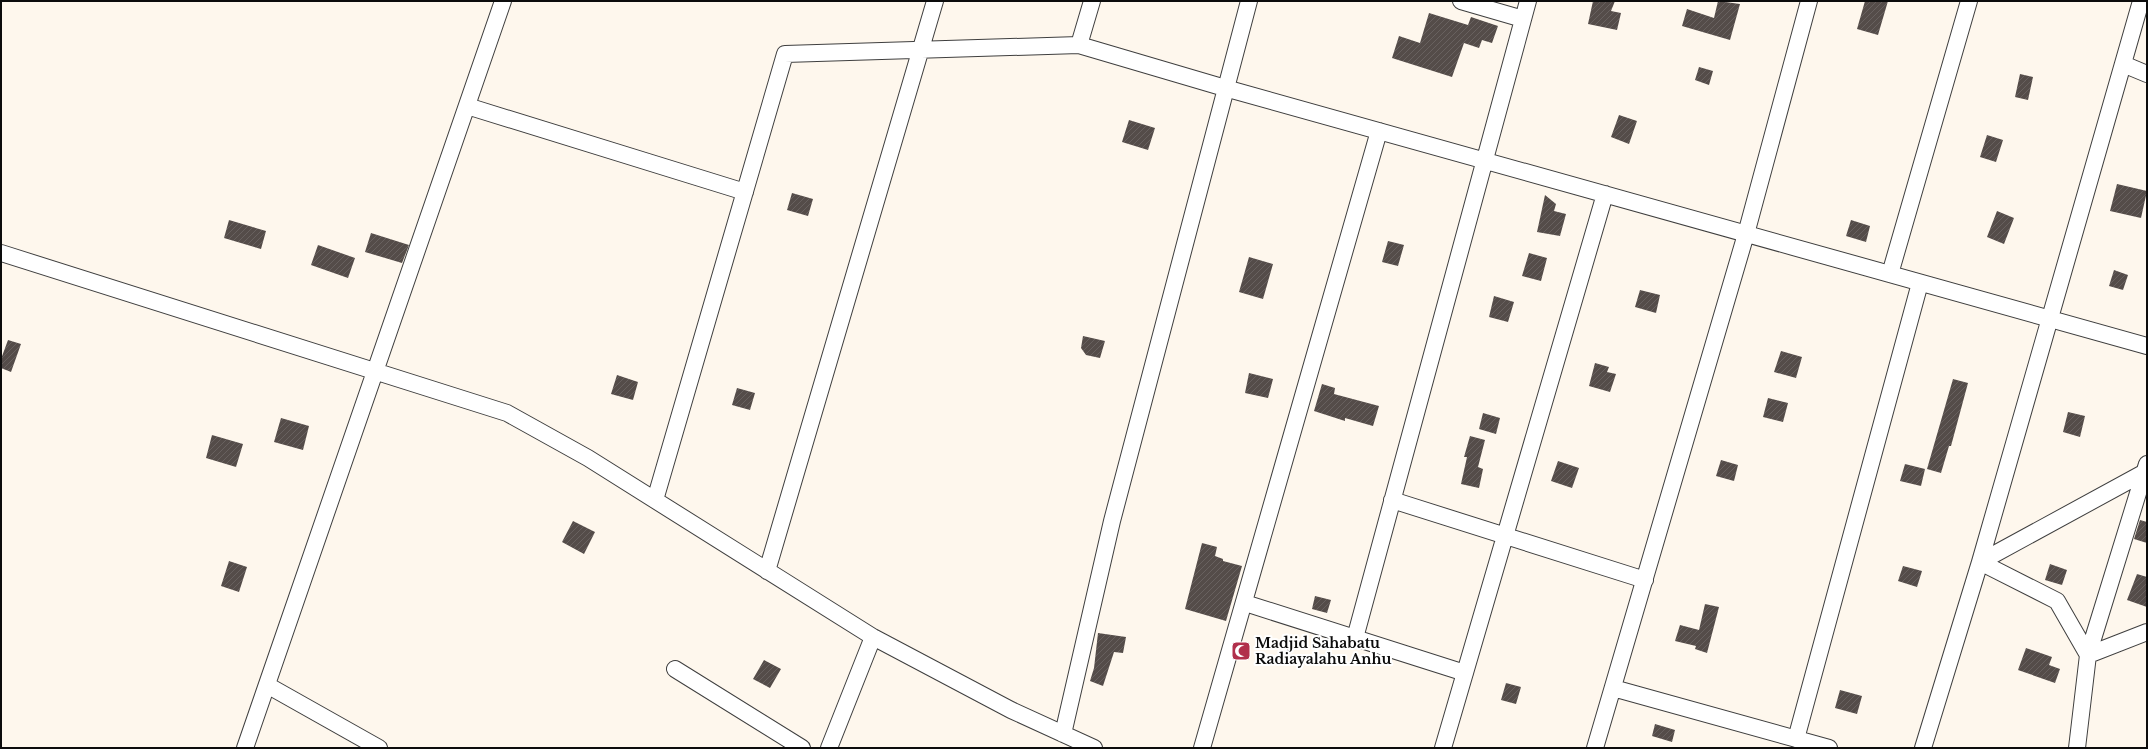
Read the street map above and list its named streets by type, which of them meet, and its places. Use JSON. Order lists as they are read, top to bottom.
{
  "places": {
    "mosque": ["Madjid Sahabatu Radiayalahu Anhu"]
  }
}
